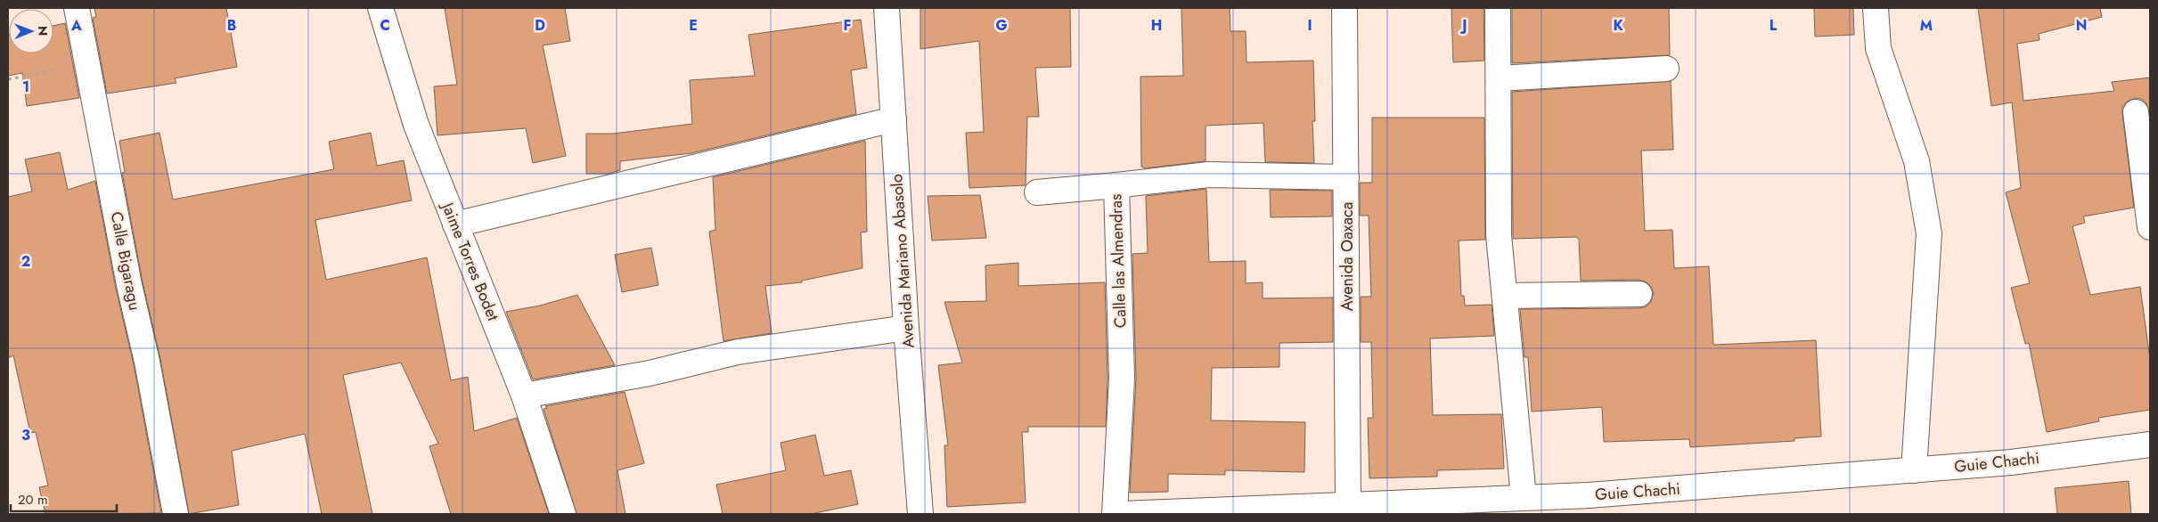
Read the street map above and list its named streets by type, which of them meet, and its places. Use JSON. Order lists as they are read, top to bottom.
{
  "streets": {
    "street": [
      "Avenida Oaxaca",
      "Calle Bigaragu",
      "Avenida Mariano Abasolo",
      "Calle las Almendras",
      "Jaime Torres Bodet",
      "Guie Chachi"
    ]
  },
  "crossings": [
    ["Avenida Oaxaca", "Calle las Almendras"],
    ["Avenida Oaxaca", "Guie Chachi"]
  ],
  "scale_bar": "20 m",
  "north": "right",
  "grid": {
    "columns": [
      "A",
      "B",
      "C",
      "D",
      "E",
      "F",
      "G",
      "H",
      "I",
      "J",
      "K",
      "L",
      "M",
      "N"
    ],
    "rows": ["1", "2", "3"]
  }
}
